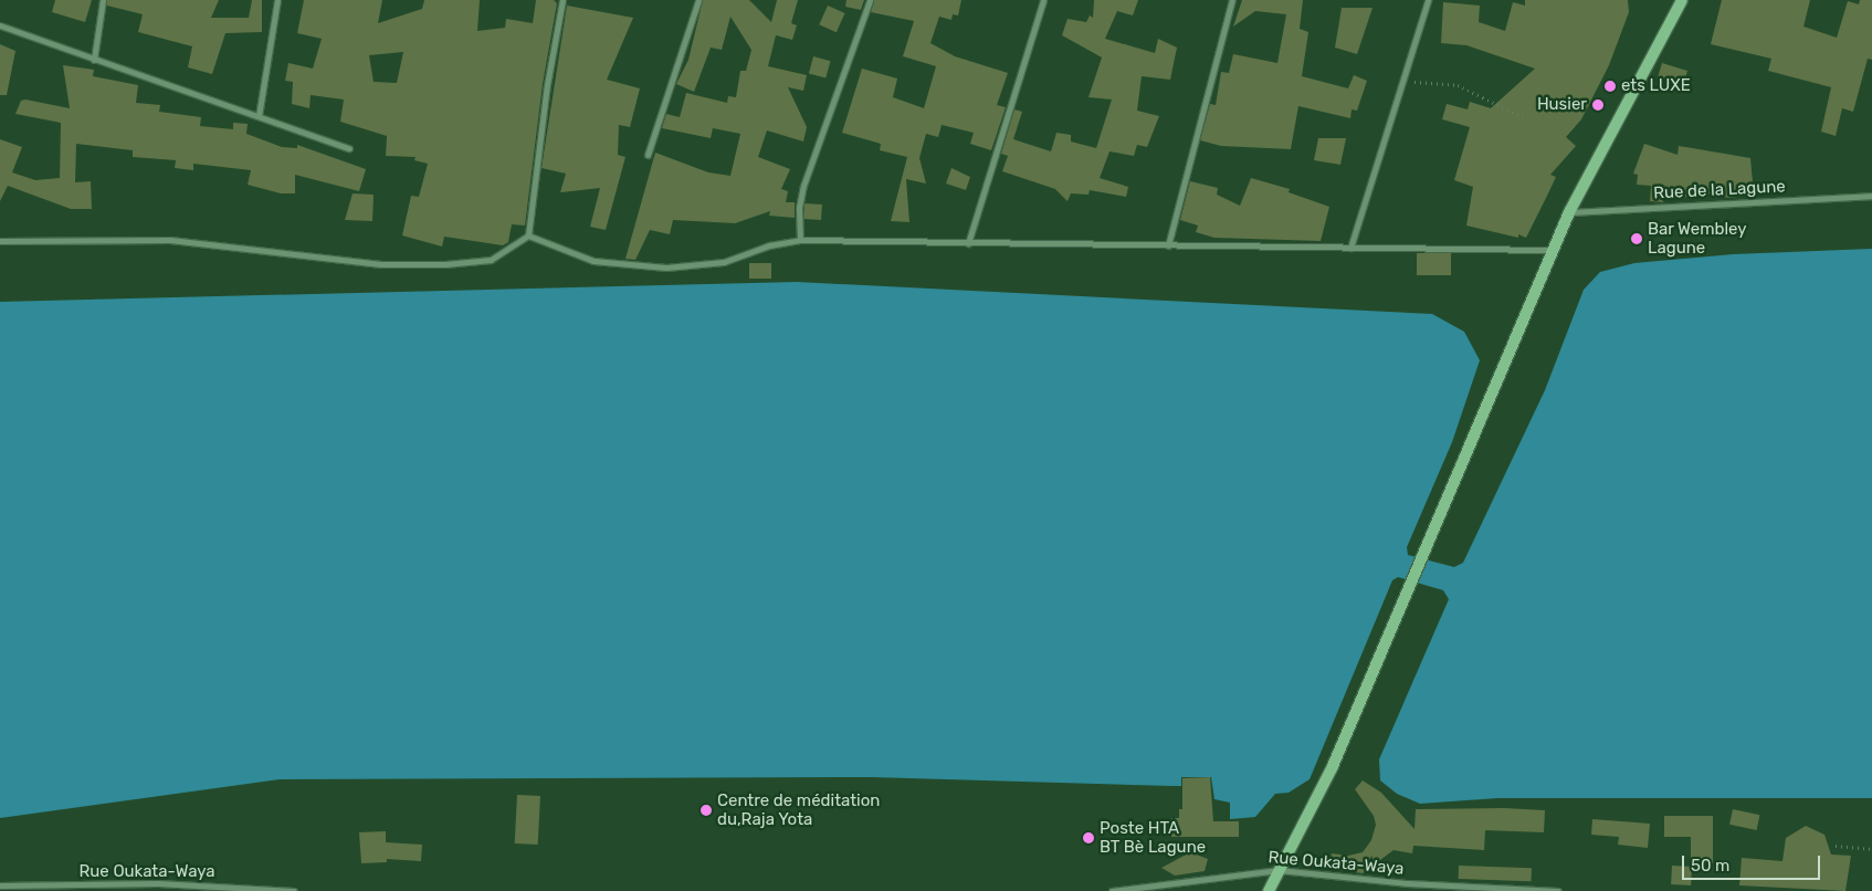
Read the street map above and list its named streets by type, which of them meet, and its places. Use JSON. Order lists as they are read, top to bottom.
{
  "streets": {
    "street": ["Rue de la Lagune", "Rue Oukata-Waya"]
  },
  "places": [
    "ets LUXE",
    "Husier",
    "Bar Wembley Lagune",
    "Centre de méditation du,Raja Yota",
    "Poste HTA BT Bè Lagune"
  ],
  "scale_bar": "50 m"
}
